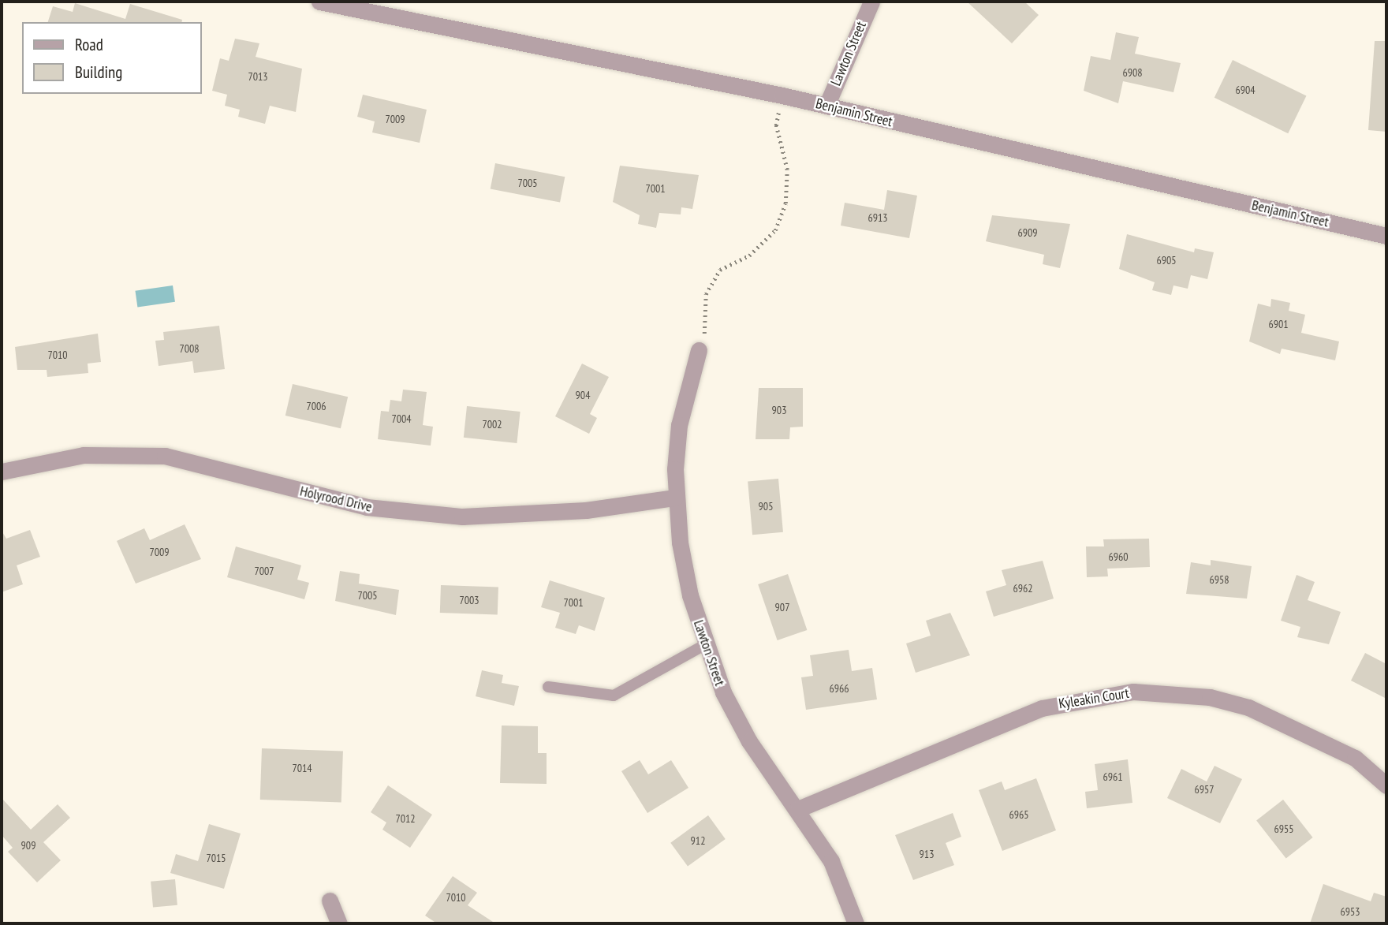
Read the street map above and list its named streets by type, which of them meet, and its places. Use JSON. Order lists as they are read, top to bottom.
{
  "streets": {
    "street": [
      "Lawton Street",
      "Benjamin Street",
      "Holyrood Drive",
      "Kyleakin Court"
    ]
  },
  "crossings": [
    ["Lawton Street", "Benjamin Street"],
    ["Lawton Street", "Holyrood Drive"],
    ["Lawton Street", "Kyleakin Court"]
  ],
  "house_numbers": [
    "6908",
    "7013",
    "6904",
    "7009",
    "7005",
    "7001",
    "6913",
    "6909",
    "6905",
    "6901",
    "7008",
    "7010",
    "904",
    "7006",
    "903",
    "7004",
    "7002",
    "905",
    "7009",
    "6960",
    "7007",
    "6958",
    "6962",
    "7005",
    "7003",
    "7001",
    "907",
    "6966",
    "7014",
    "6961",
    "6957",
    "6965",
    "7012",
    "6955",
    "912",
    "909",
    "913",
    "7015",
    "7010",
    "6953"
  ],
  "legend": ["Road", "Building"]
}
